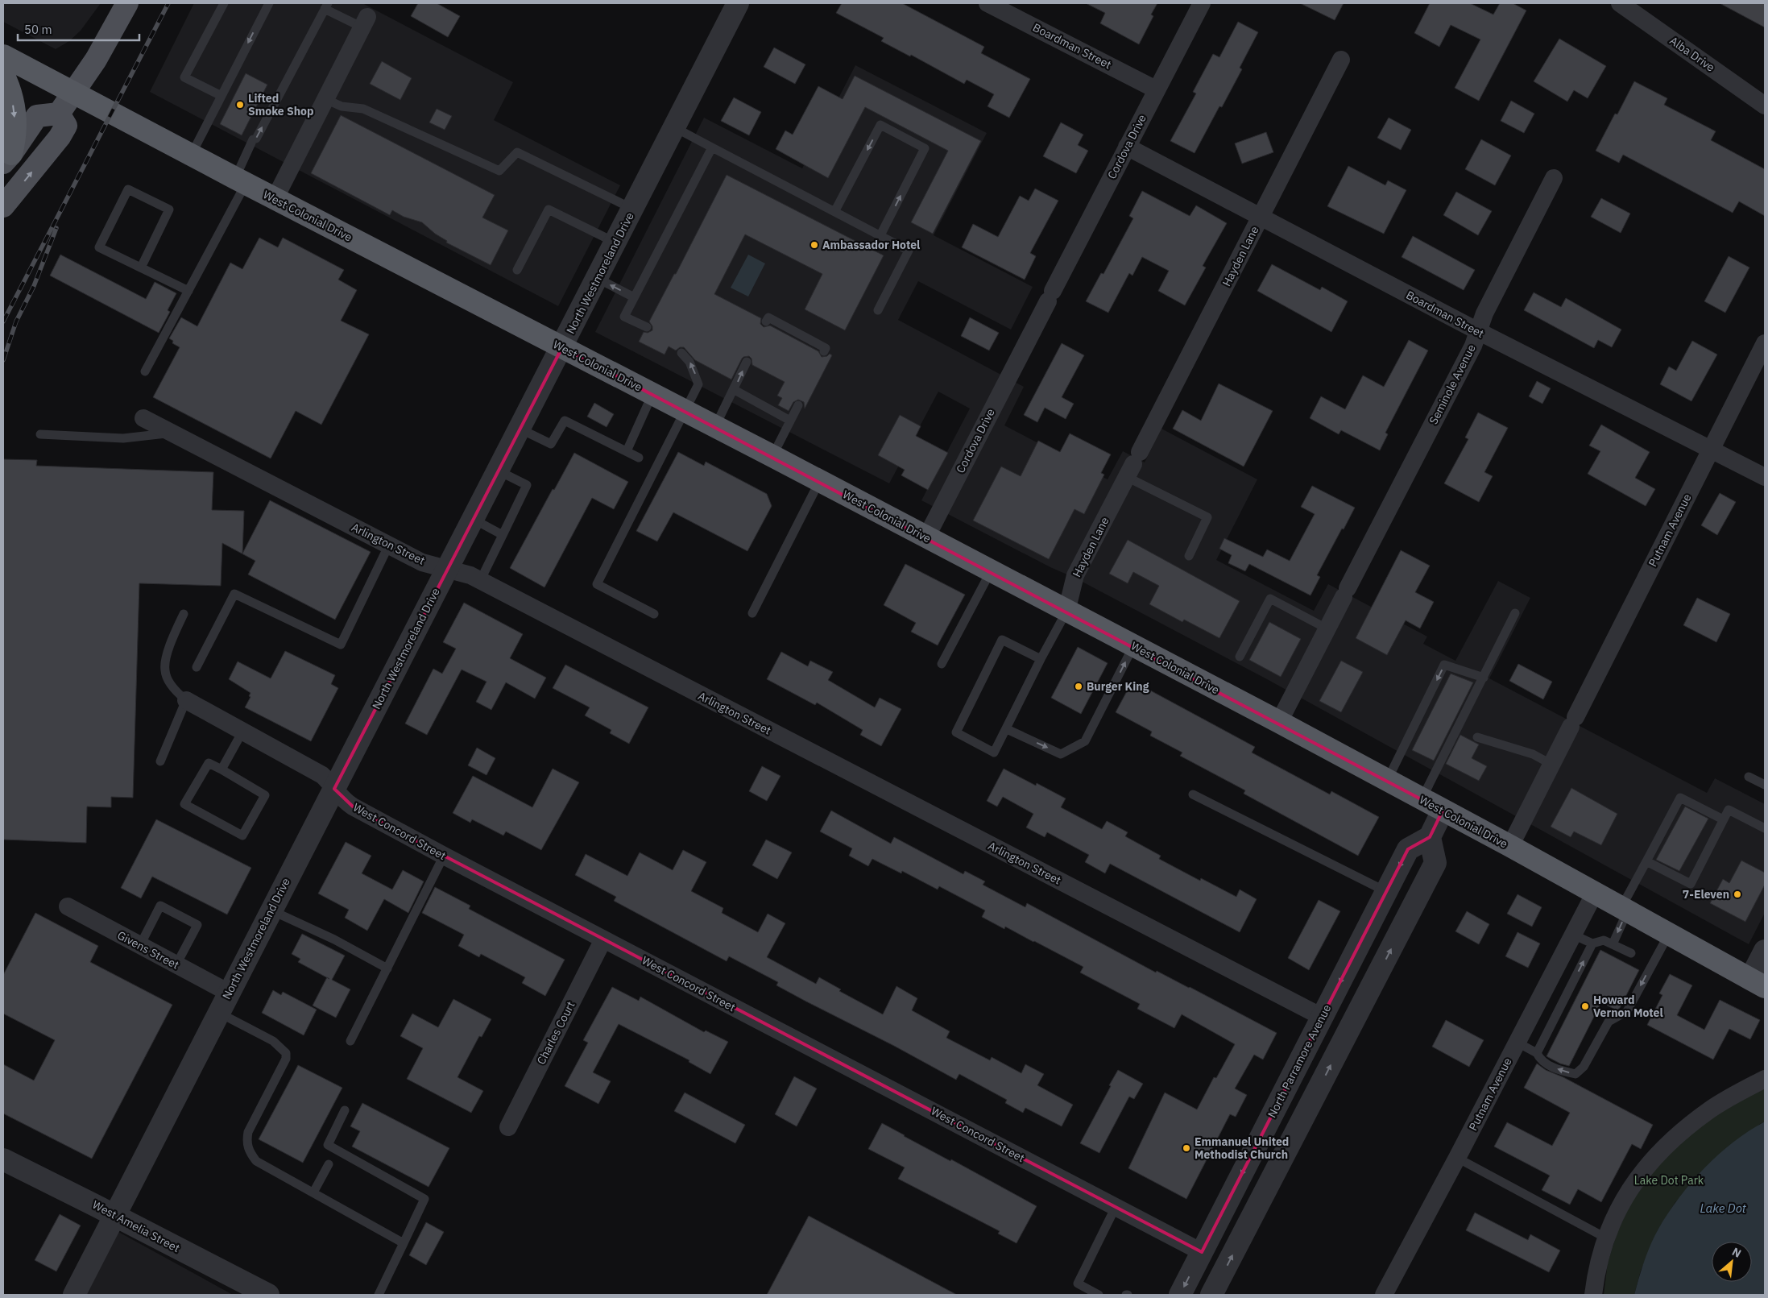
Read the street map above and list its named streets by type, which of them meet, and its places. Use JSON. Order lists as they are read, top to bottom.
{
  "streets": {
    "highway": ["West Colonial Drive"],
    "street": [
      "Boardman Street",
      "Alba Drive",
      "Cordova Drive",
      "Hayden Lane",
      "North Westmoreland Drive",
      "Seminole Avenue",
      "Putnam Avenue",
      "Arlington Street",
      "West Concord Street",
      "Givens Street",
      "Charles Court",
      "North Parramore Avenue",
      "West Amelia Street"
    ]
  },
  "crossings": [
    ["Boardman Street", "Cordova Drive"],
    ["Boardman Street", "Hayden Lane"],
    ["Boardman Street", "Seminole Avenue"],
    ["Boardman Street", "Putnam Avenue"],
    ["Cordova Drive", "West Colonial Drive"],
    ["West Colonial Drive", "Hayden Lane"],
    ["West Colonial Drive", "North Westmoreland Drive"],
    ["West Colonial Drive", "Seminole Avenue"],
    ["West Colonial Drive", "Putnam Avenue"],
    ["North Westmoreland Drive", "Arlington Street"],
    ["North Westmoreland Drive", "West Concord Street"],
    ["North Westmoreland Drive", "Givens Street"],
    ["North Westmoreland Drive", "West Amelia Street"],
    ["Arlington Street", "North Parramore Avenue"],
    ["West Concord Street", "Charles Court"],
    ["West Concord Street", "North Parramore Avenue"]
  ],
  "water": ["Lake Dot"],
  "parks": ["Lake Dot Park"],
  "places": [
    "Lifted Smoke Shop",
    "Ambassador Hotel",
    "Burger King",
    "7-Eleven",
    "Howard Vernon Motel",
    "Emmanuel United Methodist Church"
  ],
  "scale_bar": "50 m",
  "north": "top right"
}
